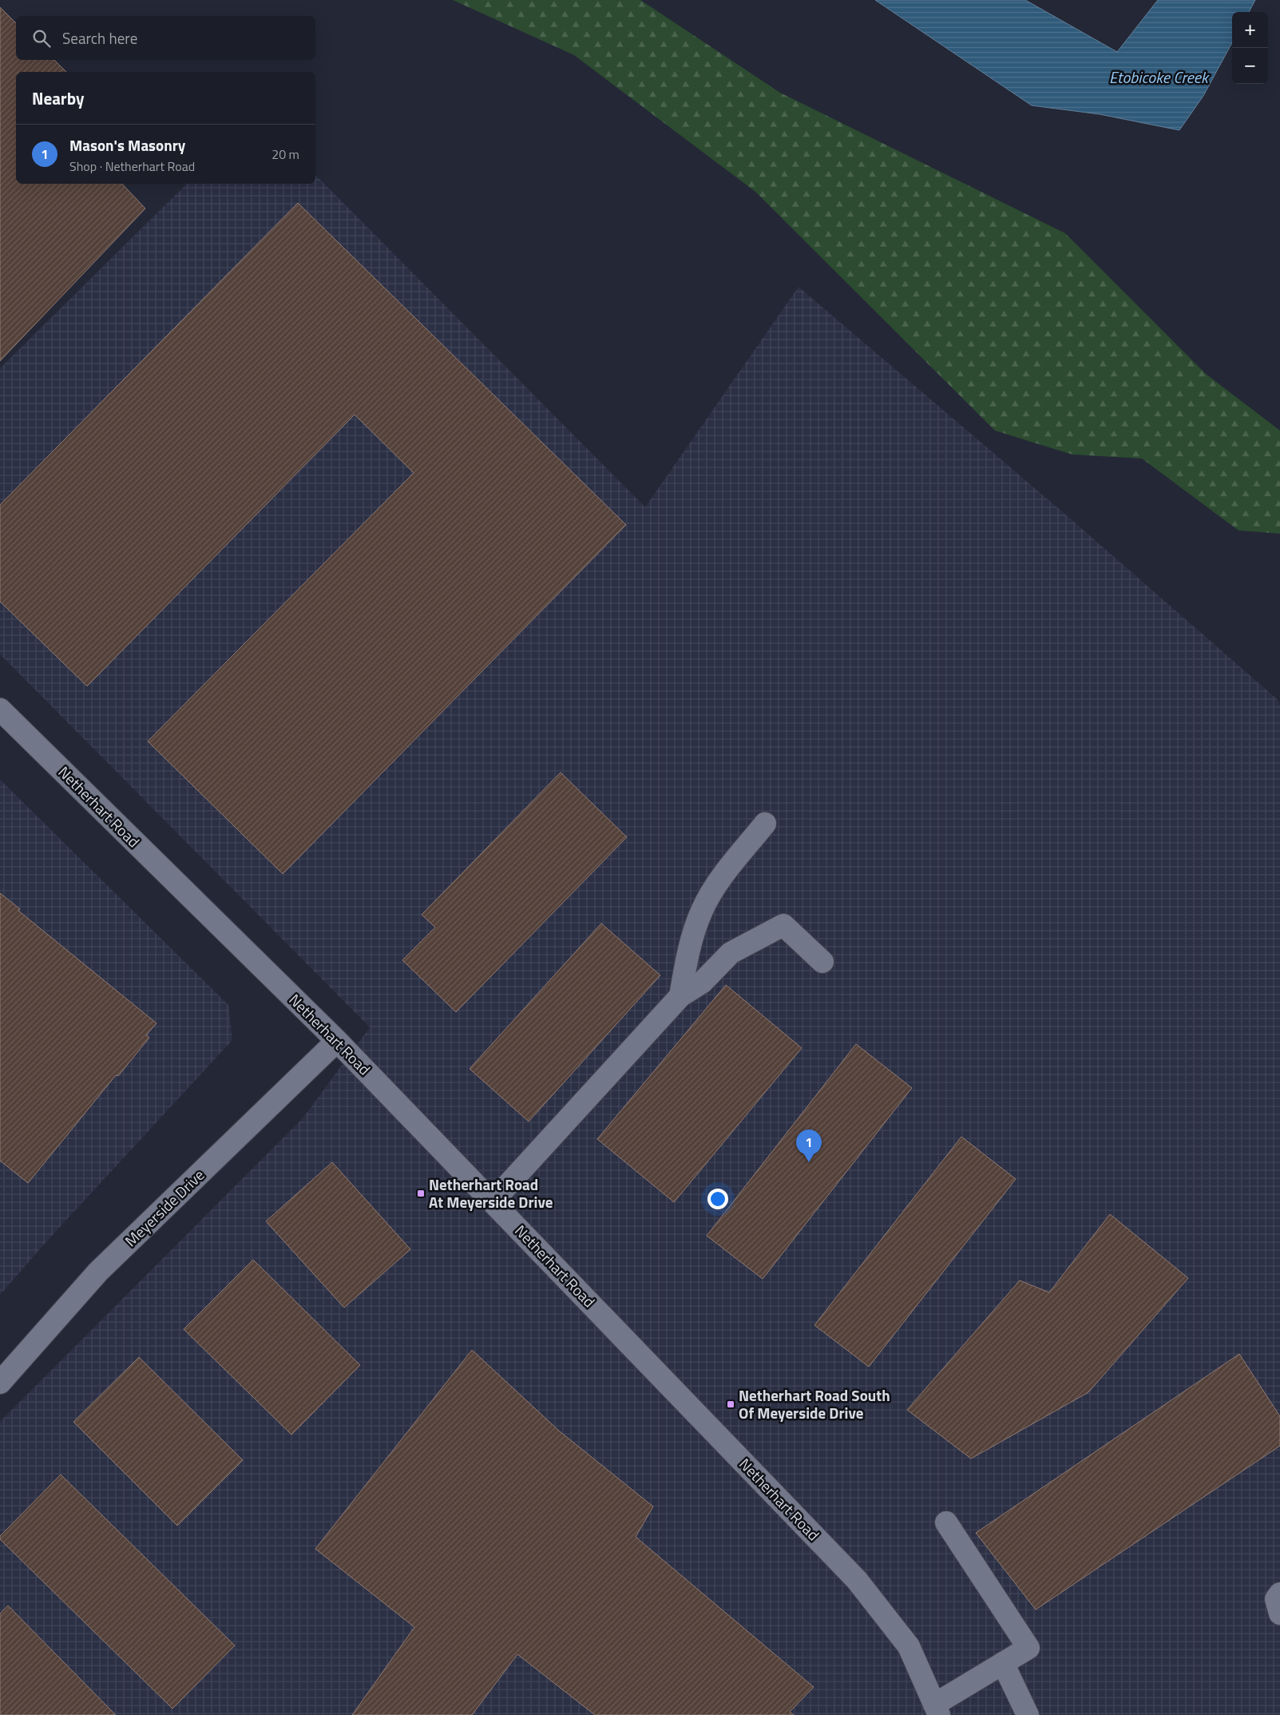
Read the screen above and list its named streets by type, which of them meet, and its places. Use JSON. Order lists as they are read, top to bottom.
{
  "streets": {
    "street": ["Netherhart Road", "Meyerside Drive"]
  },
  "crossings": [
    ["Netherhart Road", "Meyerside Drive"]
  ],
  "water": ["Etobicoke Creek"],
  "places": {
    "transit": ["Netherhart Road At Meyerside Drive", "Netherhart Road South Of Meyerside Drive"]
  },
  "page": {
    "map_buttons": ["+", "−"],
    "search": "Search here",
    "heading": "Nearby",
    "list": [
      {
        "mark": "1",
        "name": "Mason's Masonry",
        "note": "Shop · Netherhart Road",
        "value": "20 m"
      }
    ],
    "pins": "1"
  }
}
